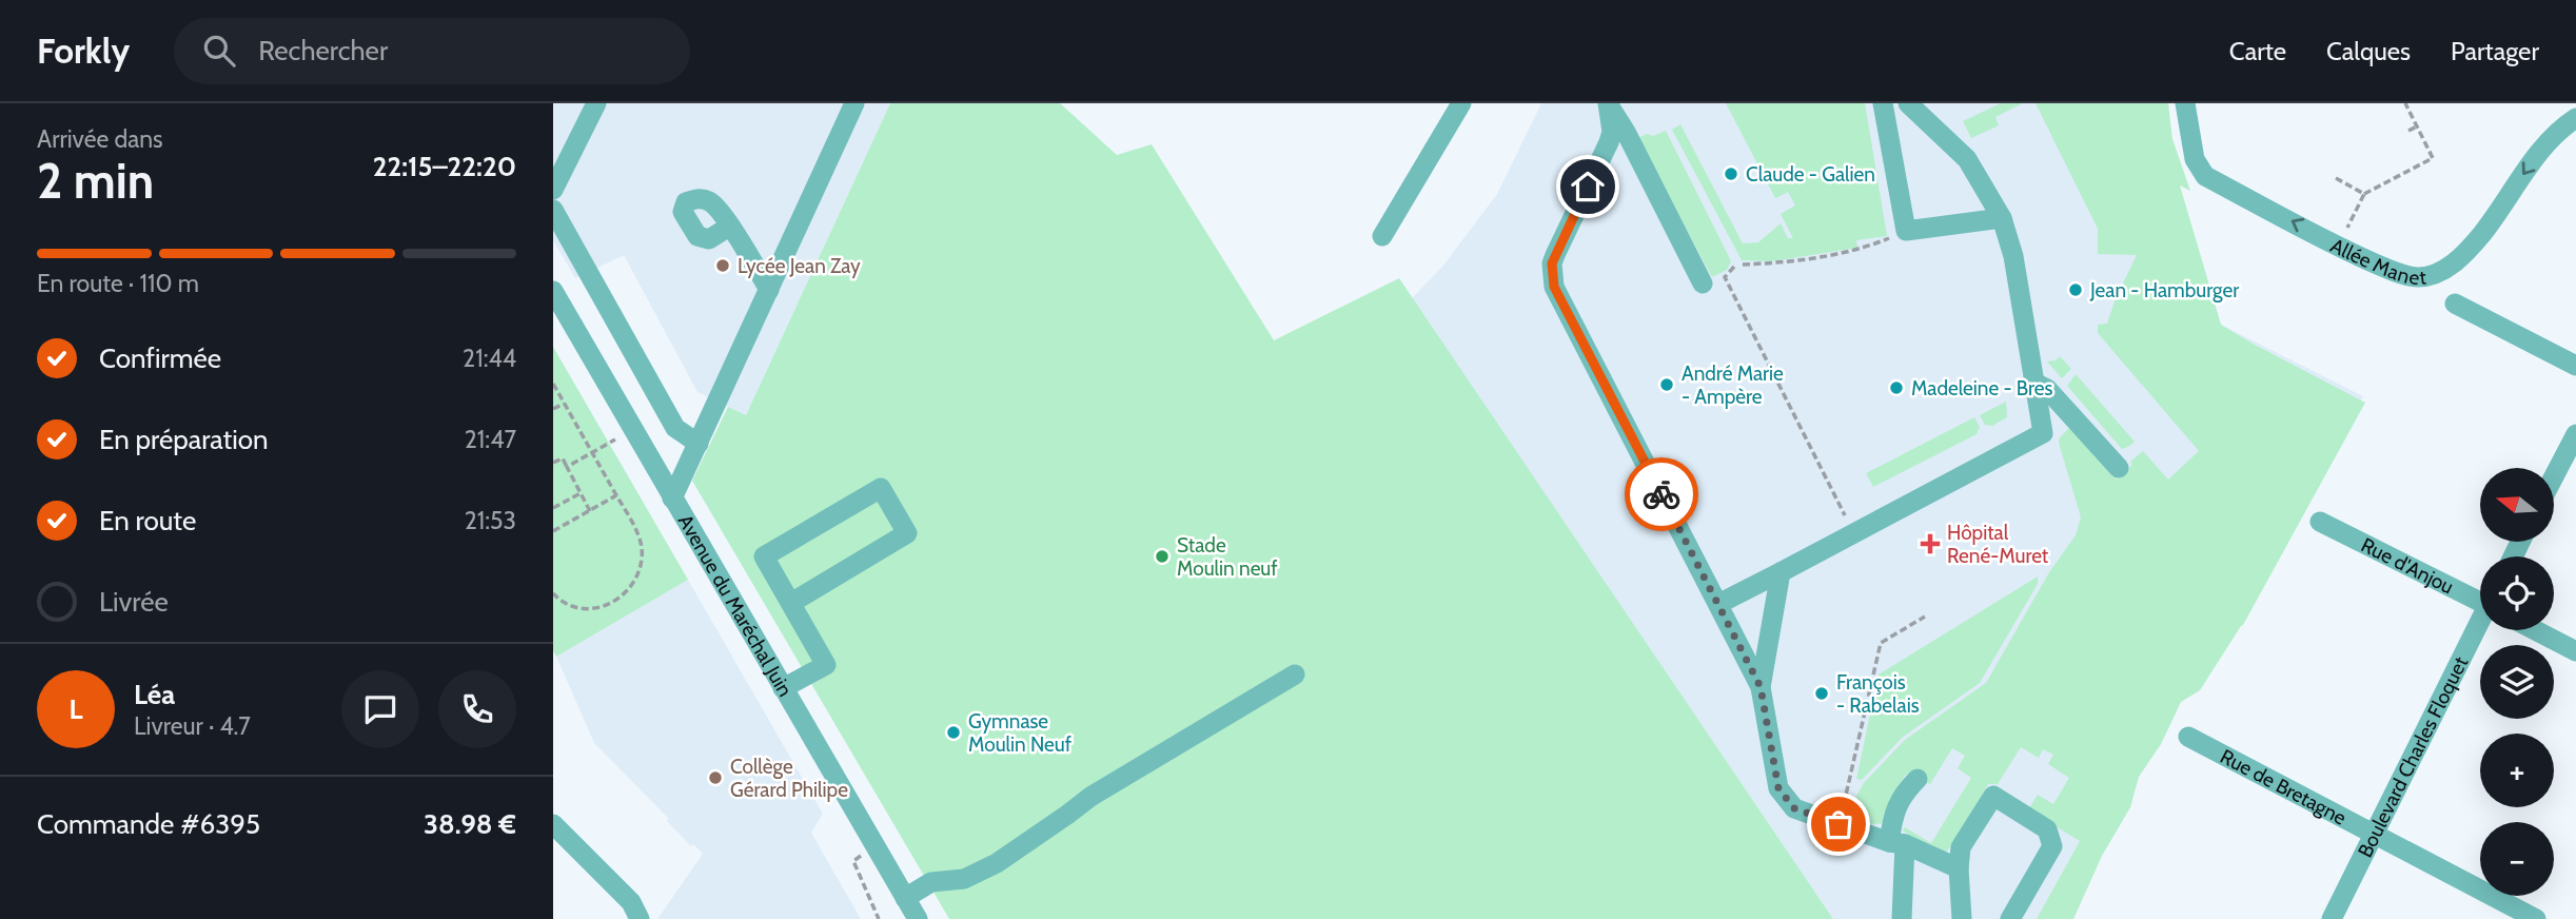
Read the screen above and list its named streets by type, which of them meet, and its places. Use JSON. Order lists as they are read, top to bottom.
{
  "streets": {
    "street": [
      "Allée Manet",
      "Rue d'Anjou",
      "Avenue du Maréchal Juin",
      "Boulevard Charles Floquet",
      "Rue de Bretagne"
    ]
  },
  "crossings": [
    ["Boulevard Charles Floquet", "Rue de Bretagne"]
  ],
  "places": {
    "other": [
      "Claude - Galien",
      "Lycée Jean Zay",
      "Jean - Hamburger",
      "André Marie - Ampère",
      "Madeleine - Bres",
      "Stade Moulin neuf",
      "François - Rabelais",
      "Gymnase Moulin Neuf",
      "Collège Gérard Philipe"
    ],
    "health": ["Hôpital René-Muret"]
  },
  "north": "left",
  "page": {
    "header": "Forkly",
    "search": "Rechercher",
    "nav": ["Carte", "Calques", "Partager"],
    "heading": ["2 min", "Arrivée dans", "22:15–22:20"],
    "panel": [
      "Léa",
      "Livreur · 4.7",
      "Commande #6395",
      "38.98 €"
    ],
    "bar": "En route · 110 m",
    "list": [
      ["Confirmée", "21:44"],
      ["En préparation", "21:47"],
      ["En route", "21:53"],
      "Livrée"
    ],
    "map_buttons": ["+", "−"],
    "round": "L"
  }
}
